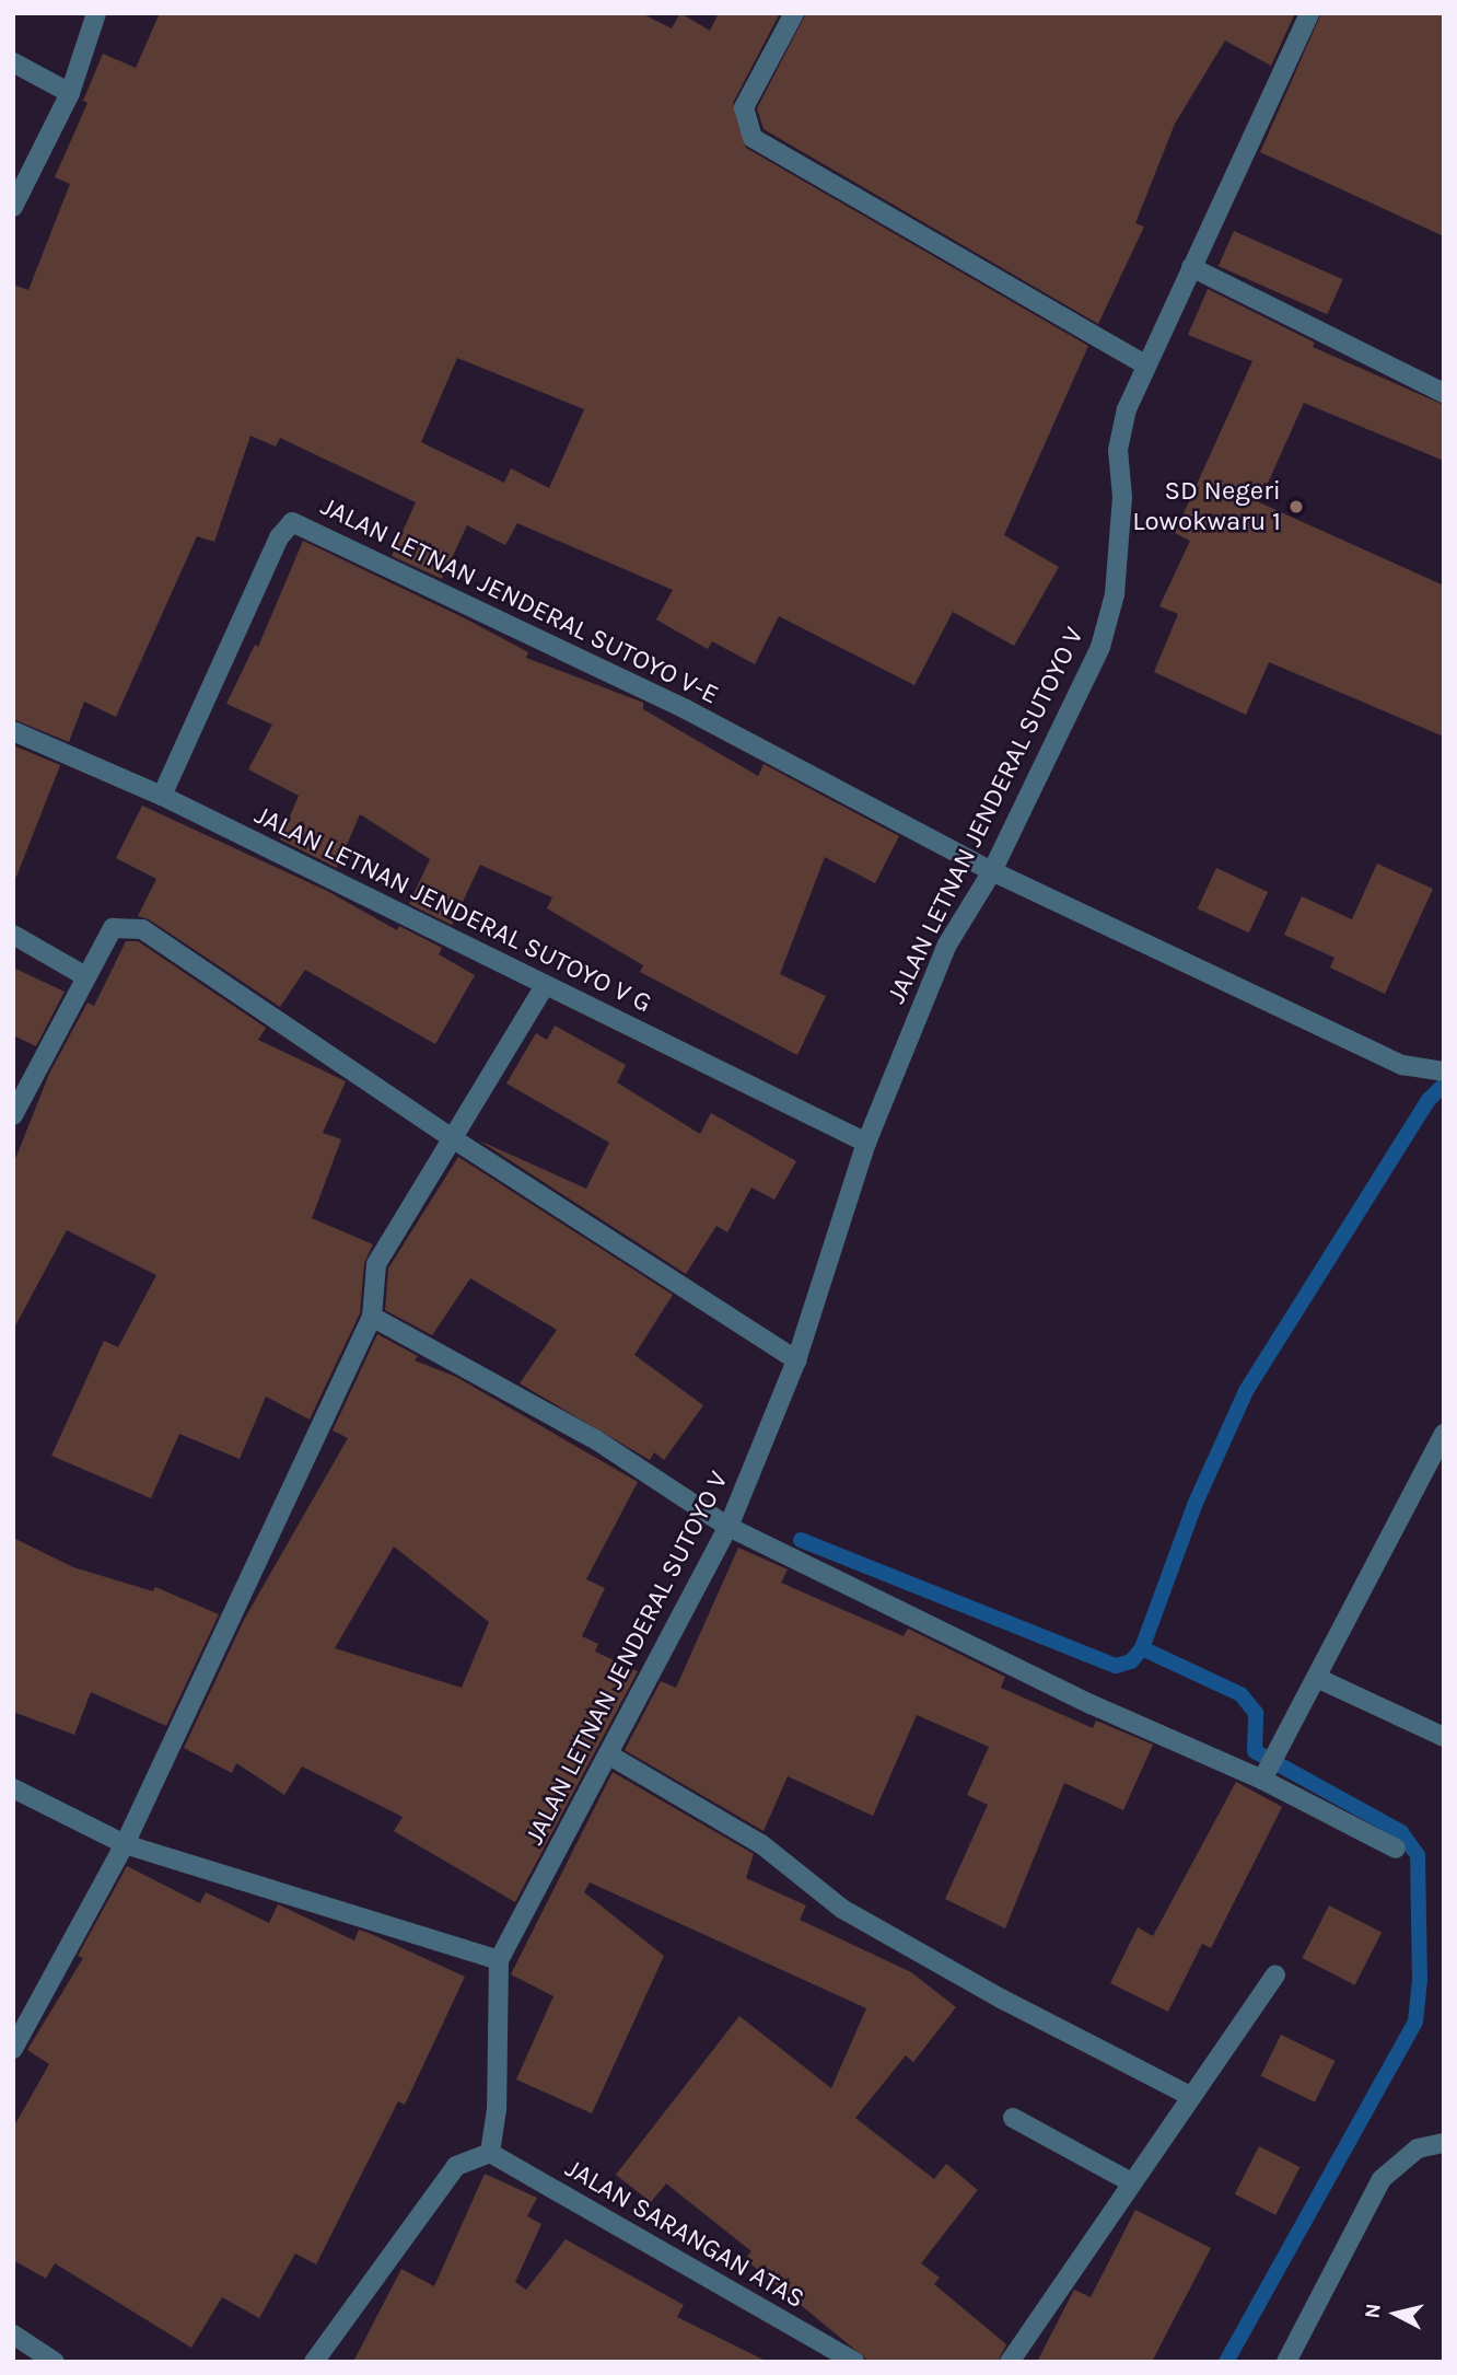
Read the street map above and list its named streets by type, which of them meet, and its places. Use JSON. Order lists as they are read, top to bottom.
{
  "streets": {
    "street": [
      "JALAN LETNAN JENDERAL SUTOYO V-E",
      "JALAN LETNAN JENDERAL SUTOYO V",
      "JALAN LETNAN JENDERAL SUTOYO V G",
      "JALAN SARANGAN ATAS"
    ]
  },
  "crossings": [
    ["JALAN LETNAN JENDERAL SUTOYO V-E", "JALAN LETNAN JENDERAL SUTOYO V"],
    ["JALAN LETNAN JENDERAL SUTOYO V-E", "JALAN LETNAN JENDERAL SUTOYO V G"],
    ["JALAN LETNAN JENDERAL SUTOYO V", "JALAN LETNAN JENDERAL SUTOYO V G"]
  ],
  "places": ["SD Negeri Lowokwaru 1"],
  "north": "left"
}
